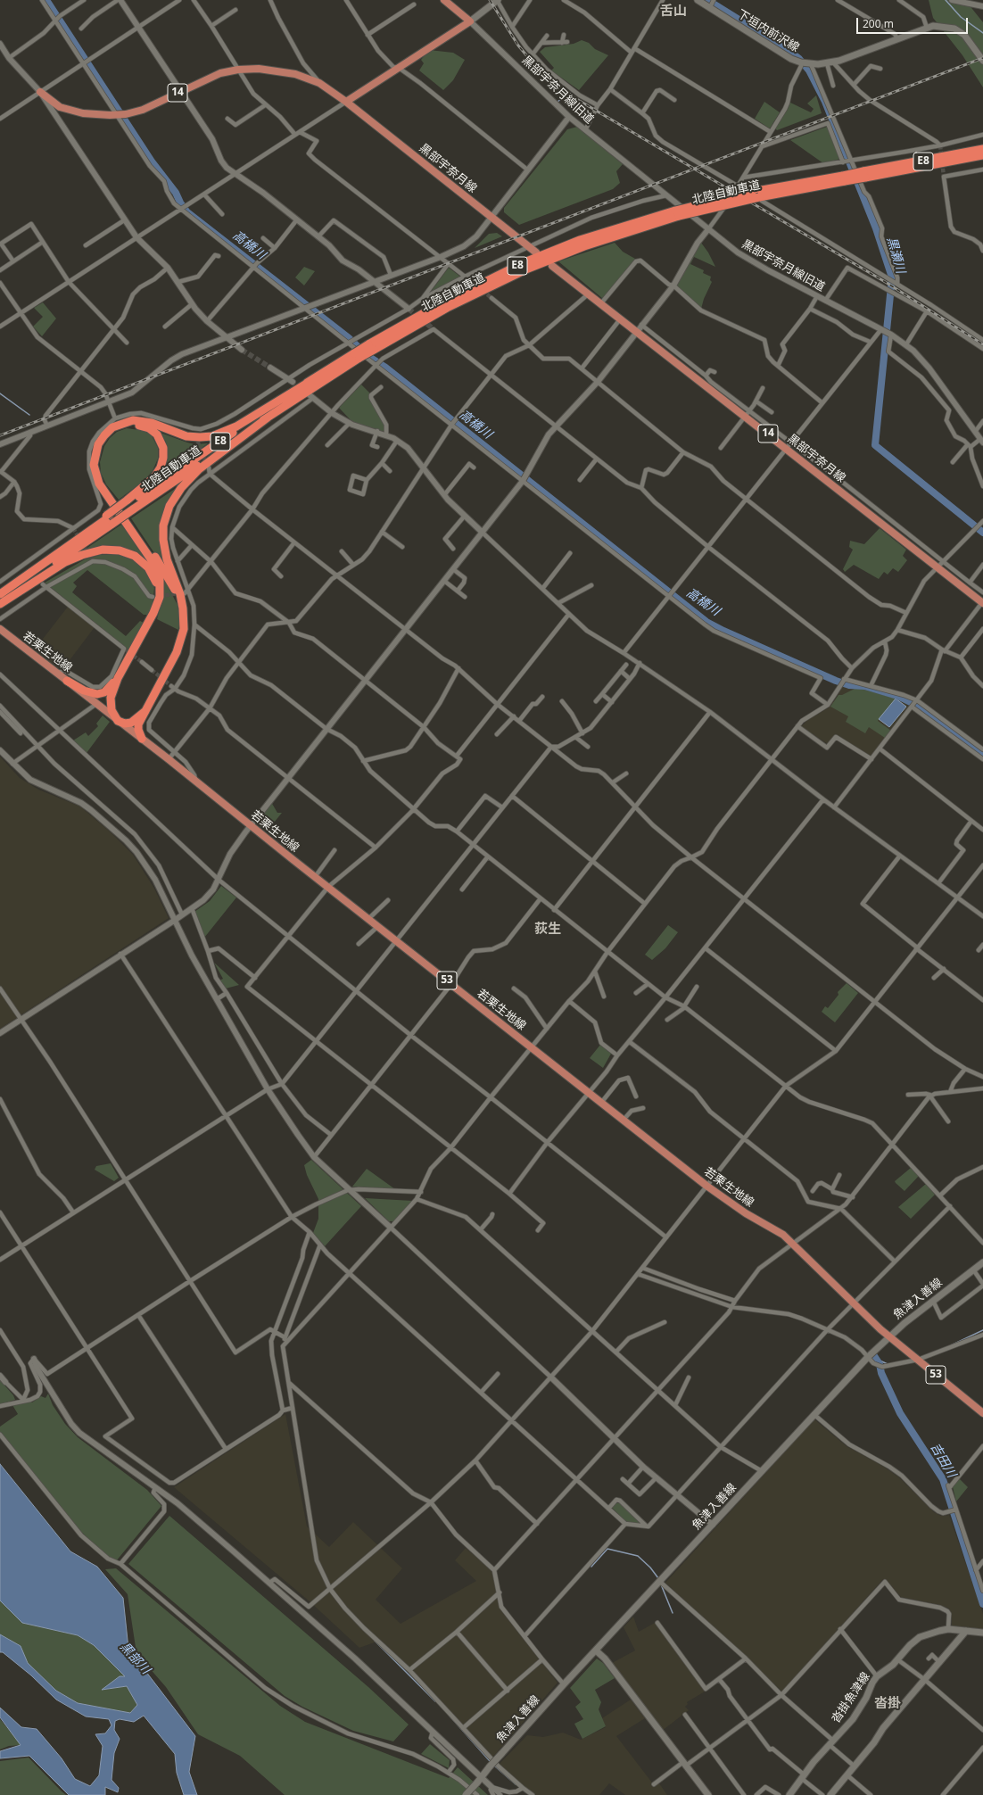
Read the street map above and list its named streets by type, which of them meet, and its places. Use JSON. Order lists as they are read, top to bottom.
{
  "streets": {
    "highway": ["E8", "北陸自動車道"],
    "main road": [
      "下垣内前沢線",
      "14",
      "黒部宇奈月線",
      "若栗生地線",
      "53",
      "魚津入善線",
      "沓掛魚津線"
    ],
    "street": ["黒部宇奈月線旧道"]
  },
  "crossings": [
    ["若栗生地線", "魚津入善線"]
  ],
  "districts": ["舌山", "荻生", "沓掛"],
  "water": [
    "高橋川",
    "黒瀬川",
    "吉田川",
    "黒部川"
  ],
  "scale_bar": "200 m"
}
